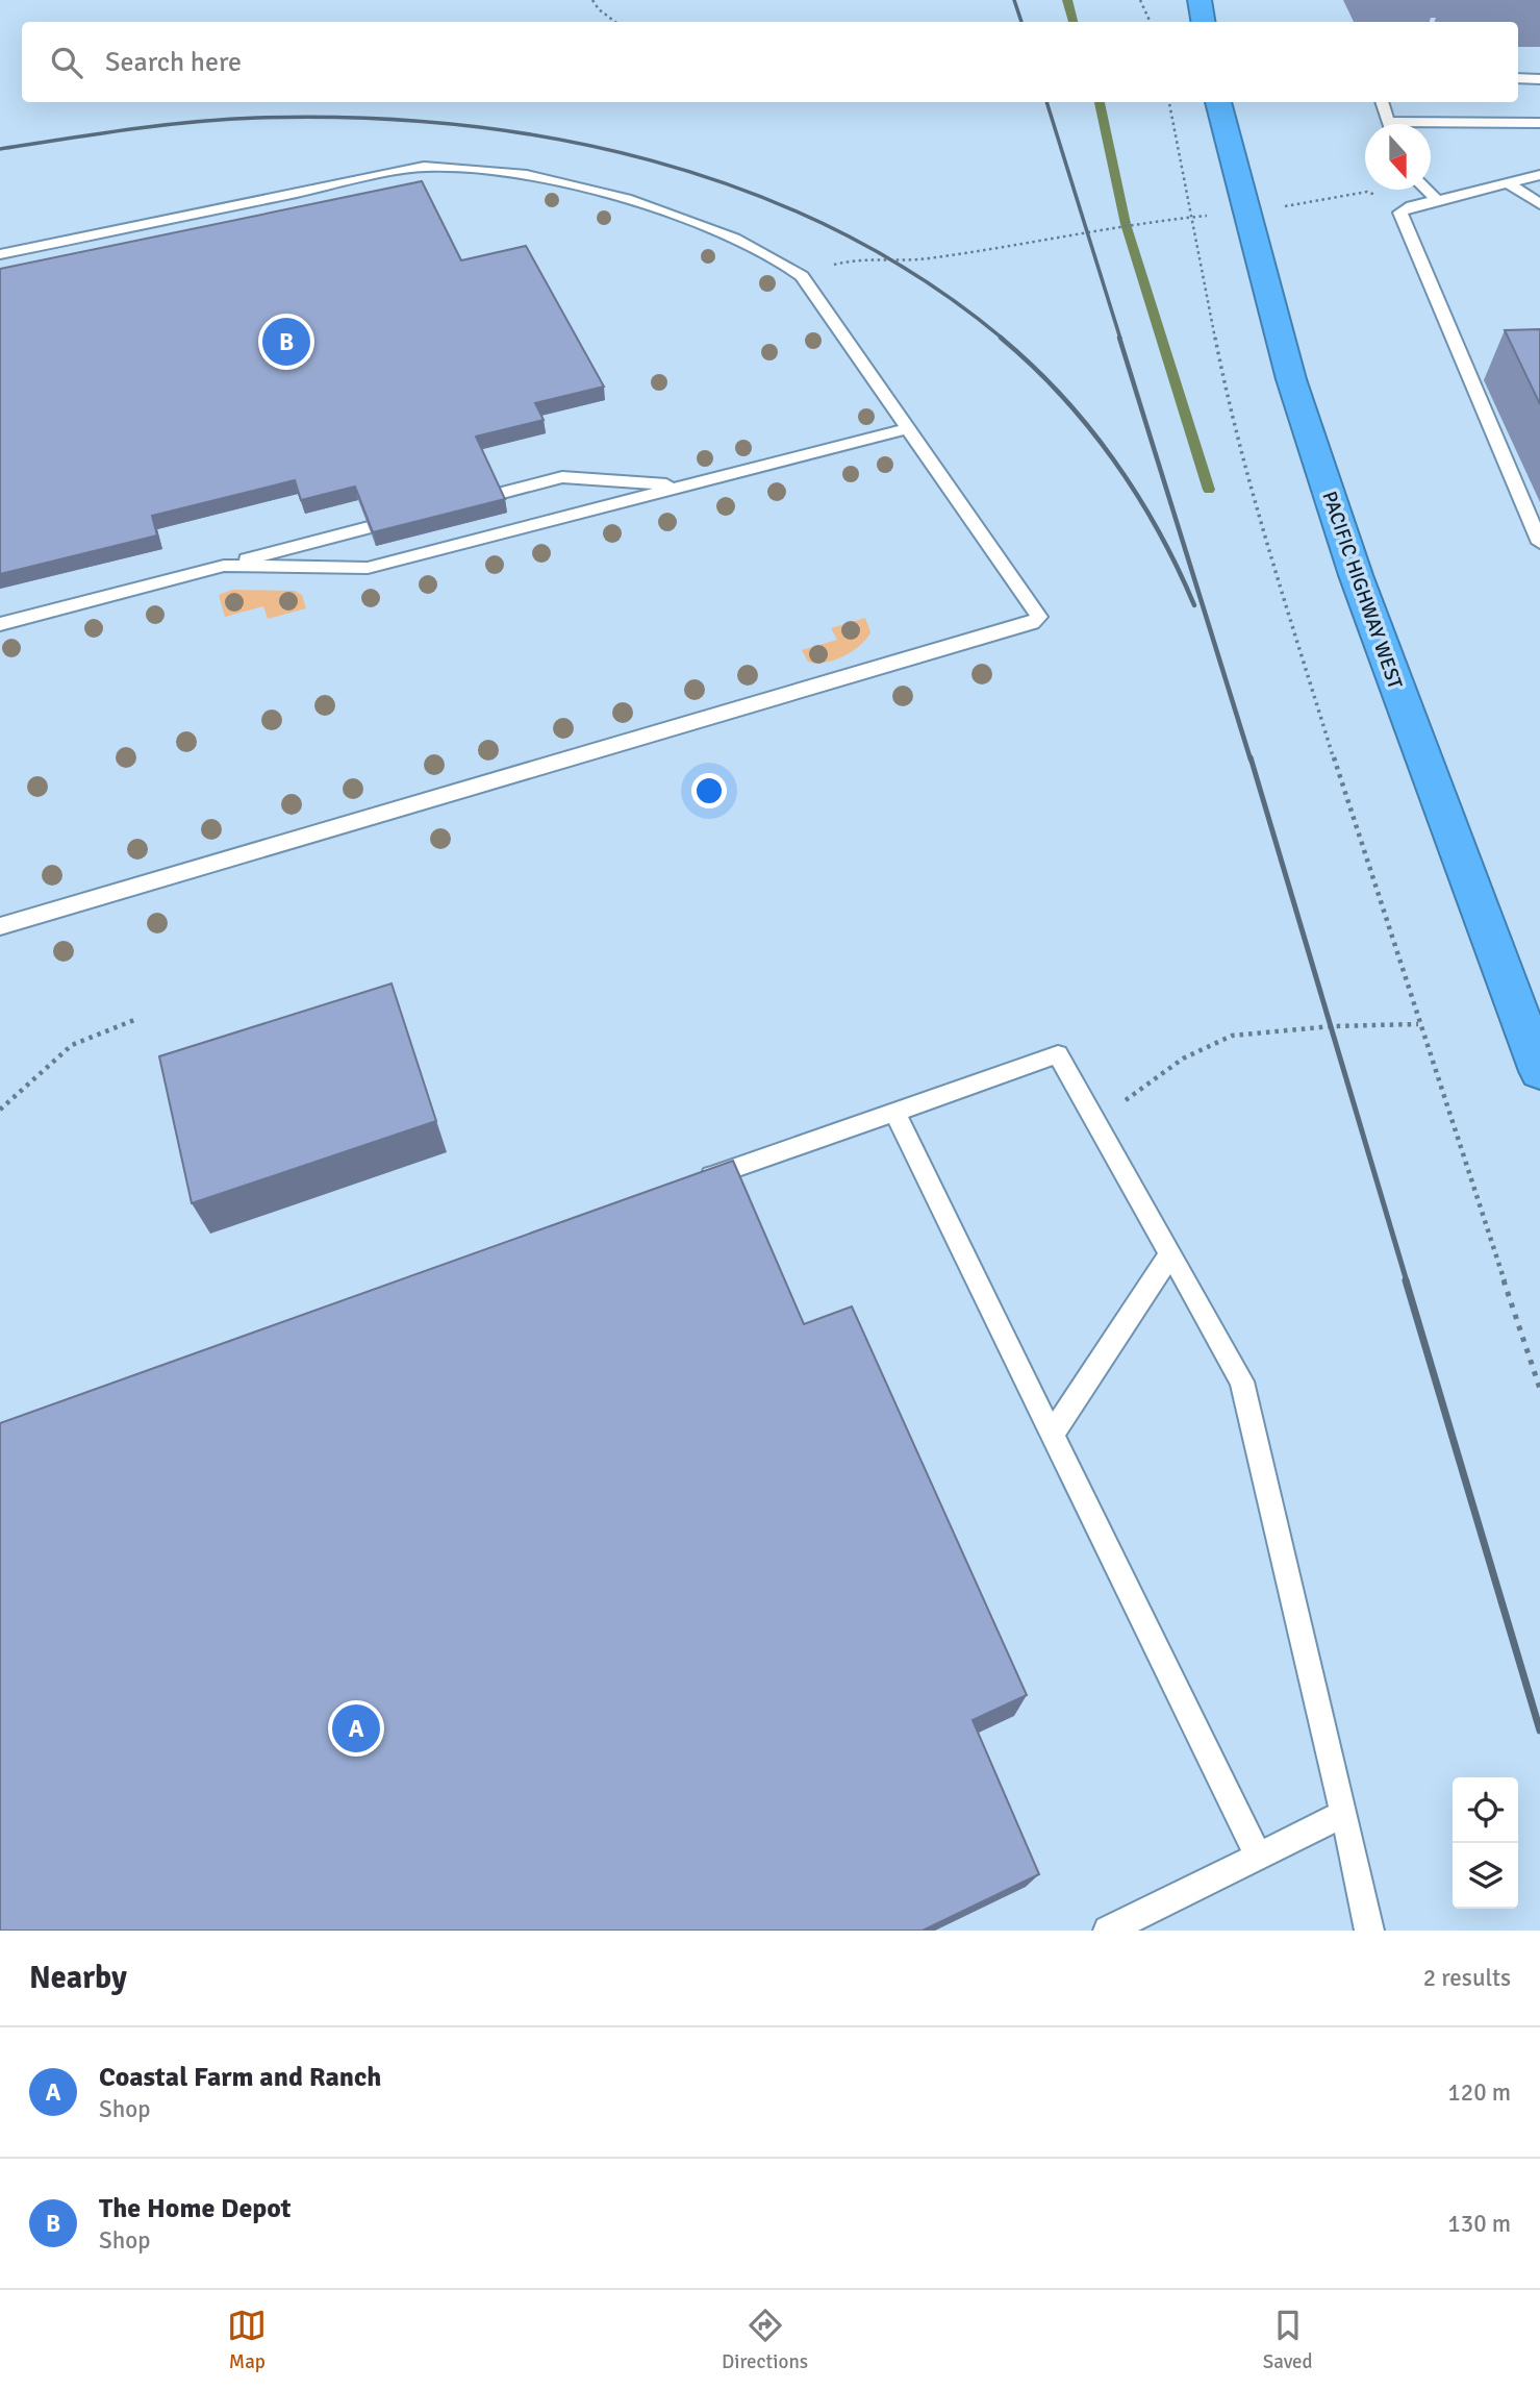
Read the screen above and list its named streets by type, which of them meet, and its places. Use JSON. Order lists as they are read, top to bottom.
{
  "streets": {
    "highway": ["PACIFIC HIGHWAY WEST"]
  },
  "north": "bottom",
  "page": {
    "search": "Search here",
    "pins": ["B", "A"],
    "heading": ["Nearby", "2 results"],
    "list": [
      {
        "mark": "A",
        "name": "Coastal Farm and Ranch",
        "note": "Shop",
        "value": "120 m"
      },
      {
        "mark": "B",
        "name": "The Home Depot",
        "note": "Shop",
        "value": "130 m"
      }
    ],
    "nav": ["Map", "Directions", "Saved"]
  }
}
